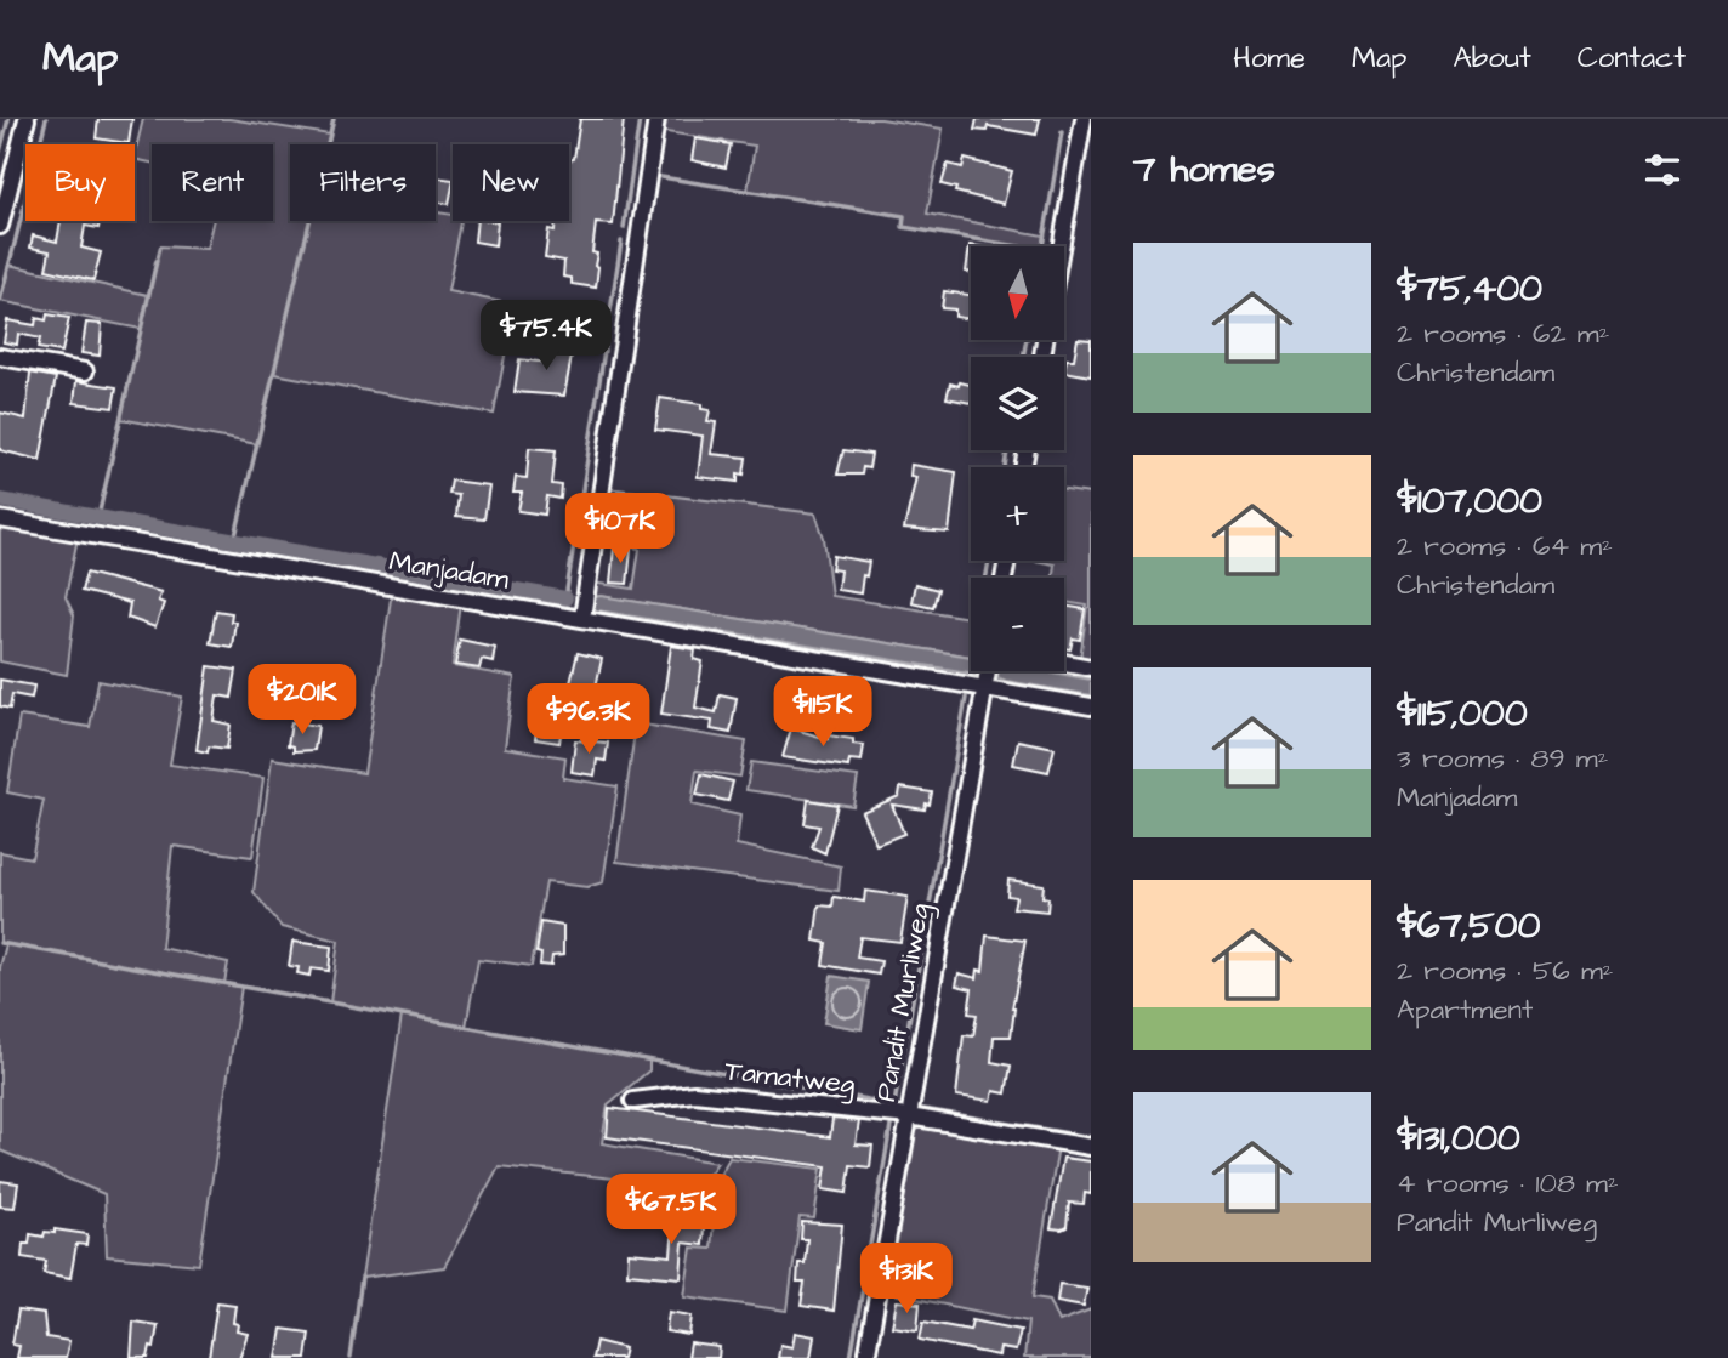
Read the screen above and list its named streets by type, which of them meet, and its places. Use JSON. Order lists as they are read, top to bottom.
{
  "streets": {
    "street": ["Manjadam", "Pandit Murliweg", "Tamatweg"]
  },
  "crossings": [
    ["Manjadam", "Pandit Murliweg"],
    ["Pandit Murliweg", "Tamatweg"]
  ],
  "north": "bottom",
  "page": {
    "header": "Map",
    "nav": [
      "Home",
      "Map",
      "About",
      "Contact"
    ],
    "heading": "7 homes",
    "chip": [
      "Buy",
      "Rent",
      "Filters",
      "New"
    ],
    "list": [
      {
        "name": "$75,400",
        "note": "2 rooms · 62 m² · Christendam"
      },
      {
        "name": "$107,000",
        "note": "2 rooms · 64 m² · Christendam"
      },
      {
        "name": "$115,000",
        "note": "3 rooms · 89 m² · Manjadam"
      },
      {
        "name": "$67,500",
        "note": "2 rooms · 56 m² · Apartment"
      },
      {
        "name": "$131,000",
        "note": "4 rooms · 108 m² · Pandit Murliweg"
      }
    ],
    "map_buttons": ["+", "−"],
    "price": [
      "$75.4K",
      "$107K",
      "$201K",
      "$115K",
      "$96.3K",
      "$67.5K",
      "$131K"
    ]
  }
}
